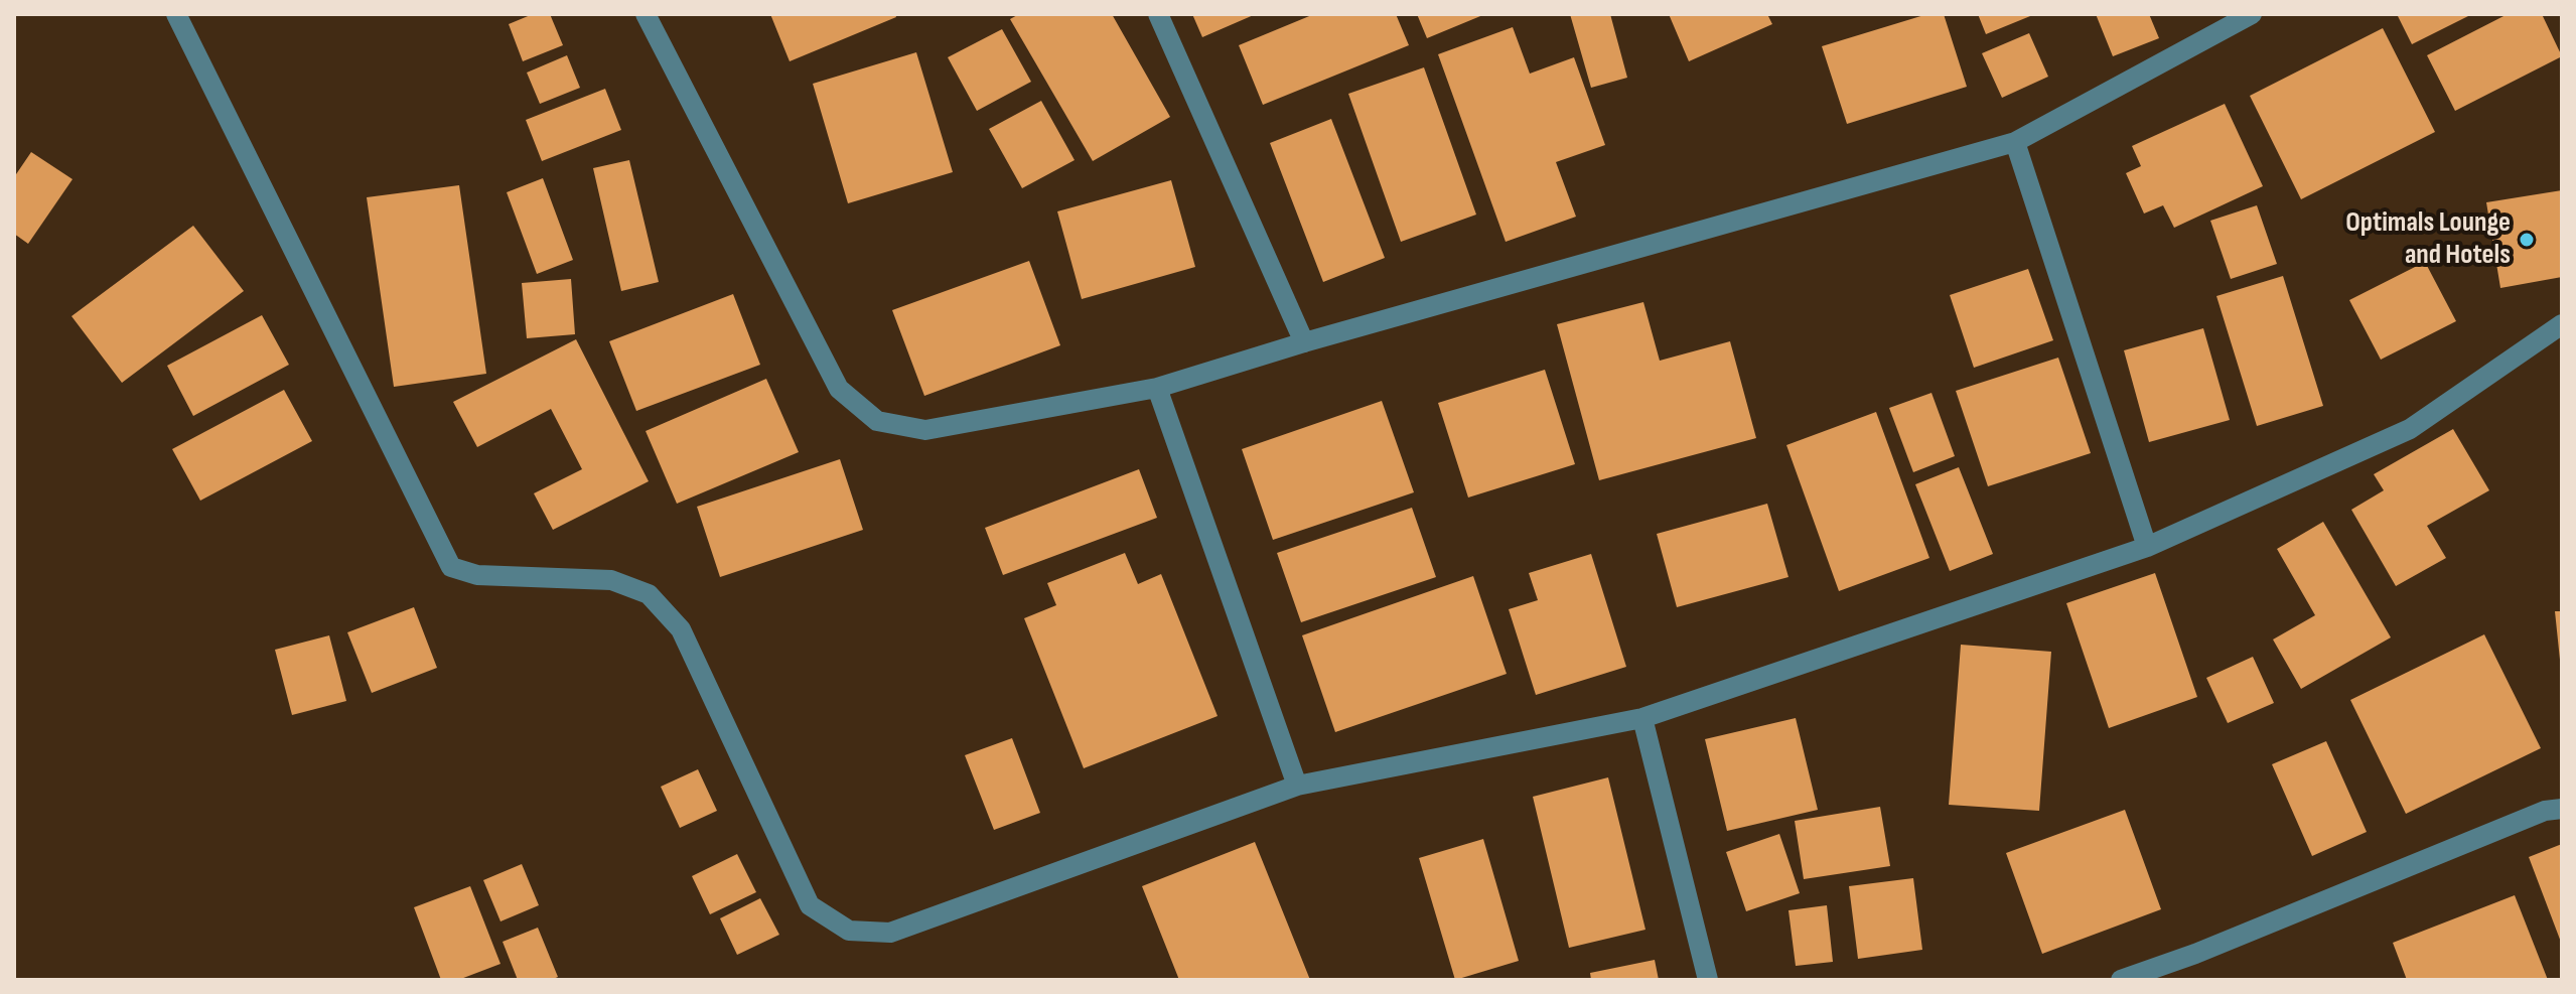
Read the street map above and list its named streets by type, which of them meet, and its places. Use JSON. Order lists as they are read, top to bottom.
{
  "places": ["Optimals Lounge and Hotels"]
}
